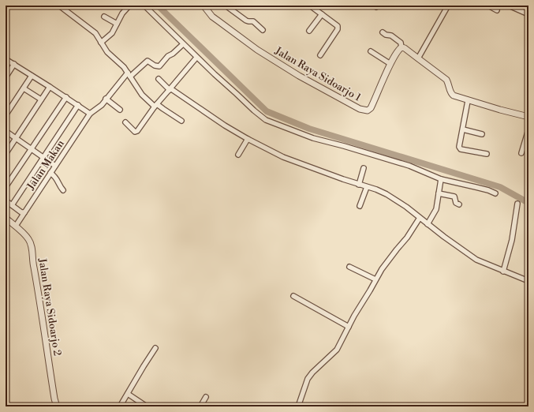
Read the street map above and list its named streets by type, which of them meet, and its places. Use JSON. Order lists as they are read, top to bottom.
{
  "streets": {
    "street": ["Jalan Raya Sidoarjo 1", "Jalan Makan", "Jalan Raya Sidoarjo 2"]
  },
  "crossings": [
    ["Jalan Makan", "Jalan Raya Sidoarjo 2"]
  ]
}
